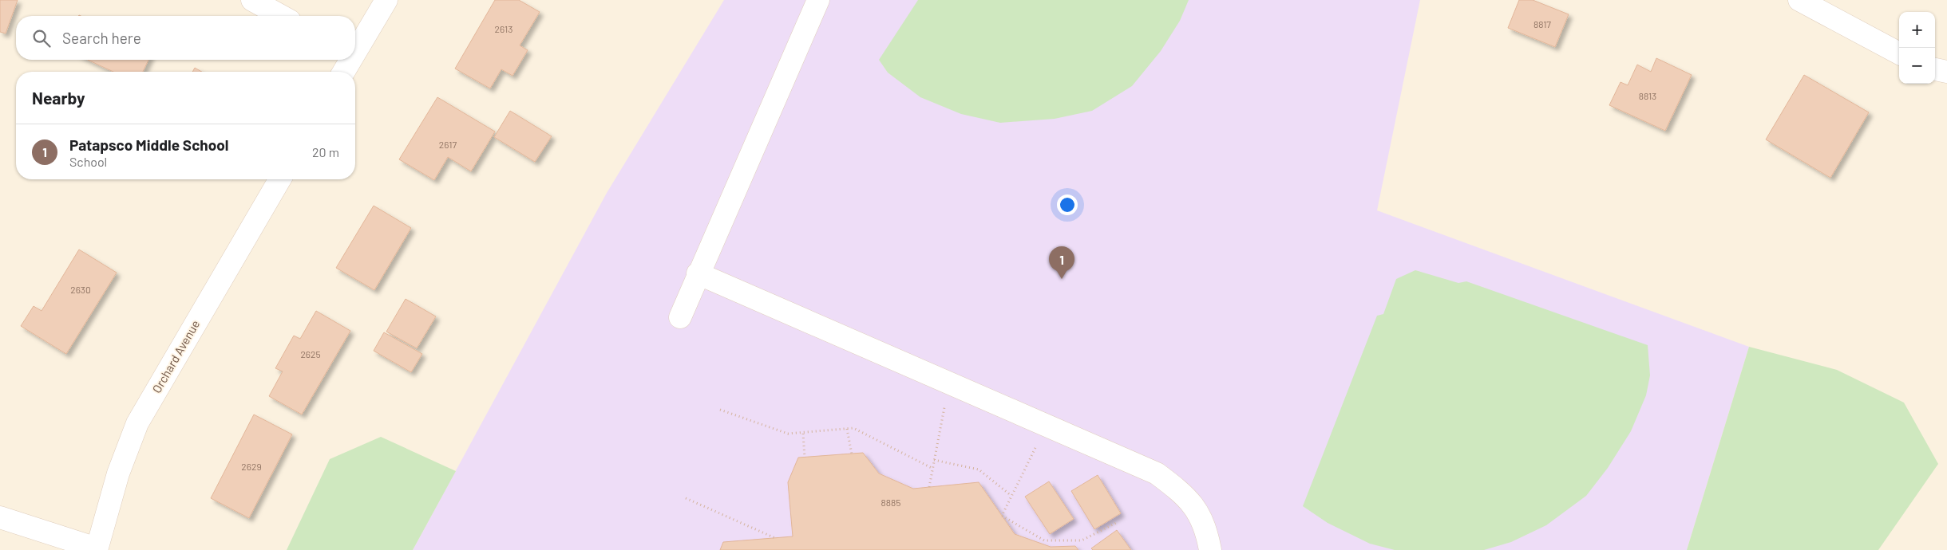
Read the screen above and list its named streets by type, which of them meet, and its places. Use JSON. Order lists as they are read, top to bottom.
{
  "streets": {
    "street": ["Orchard Avenue"]
  },
  "house_numbers": [
    "8817",
    "2613",
    "8813",
    "2617",
    "2630",
    "2625",
    "2629",
    "8885"
  ],
  "page": {
    "map_buttons": ["+", "−"],
    "search": "Search here",
    "heading": "Nearby",
    "list": [
      {
        "mark": "1",
        "name": "Patapsco Middle School",
        "note": "School",
        "value": "20 m"
      }
    ],
    "pins": "1"
  }
}
